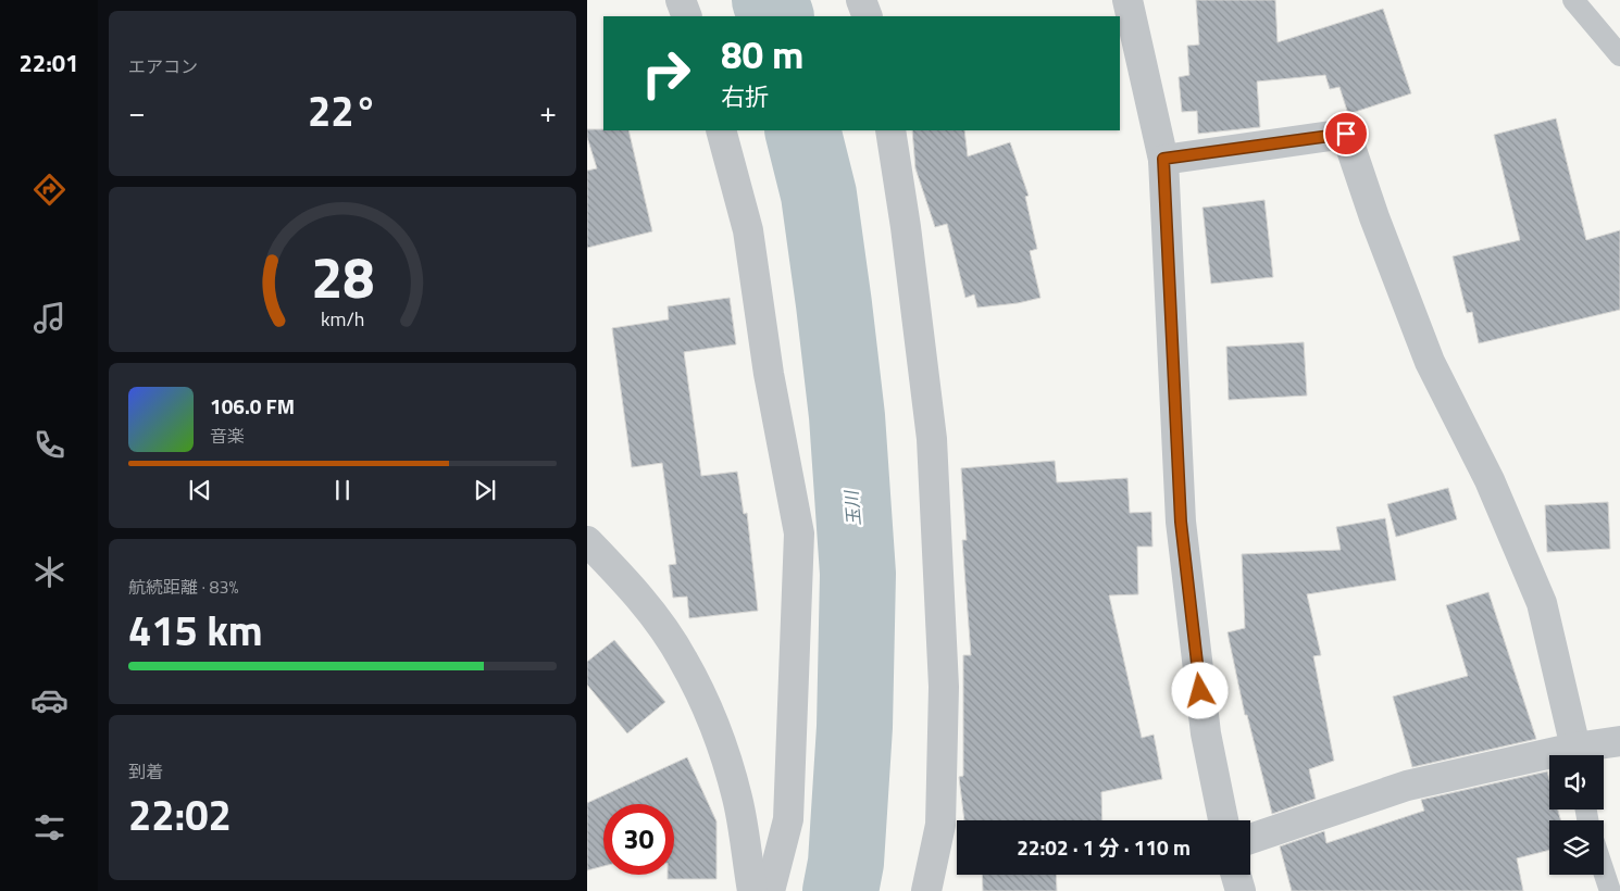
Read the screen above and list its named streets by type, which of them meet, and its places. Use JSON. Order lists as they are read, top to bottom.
{
  "water": ["玉川"],
  "page": {
    "tabs": "22:01",
    "tile": [
      "エアコン",
      ["航続距離 · 83%", "415 km"],
      ["到着", "22:02"]
    ],
    "turn": ["80 m", "右折"],
    "heat": ["−", "22°", "+"],
    "song": ["106.0 FM", "音楽"],
    "limit": "30",
    "trip": "22:02 · 1 分 · 110 m",
    "gauge": ["28", "km/h"]
  }
}
